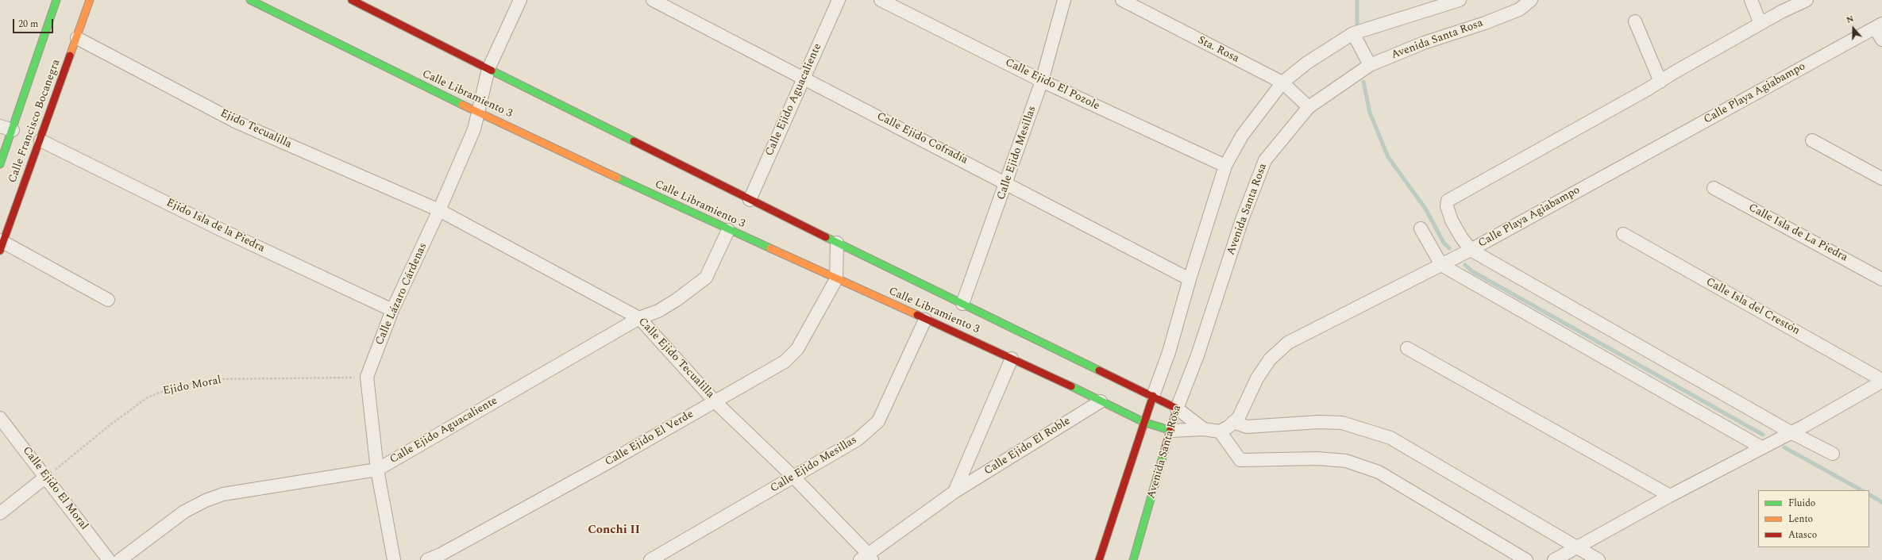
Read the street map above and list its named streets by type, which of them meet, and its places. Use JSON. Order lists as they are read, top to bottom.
{
  "streets": {
    "street": [
      "Avenida Santa Rosa",
      "Sta. Rosa",
      "Calle Ejido El Pozole",
      "Calle Playa Agiabampo",
      "Calle Libramiento 3",
      "Calle Ejido Aguacaliente",
      "Calle Francisco Bocanegra",
      "Ejido Tecualilla",
      "Calle Ejido Cofradía",
      "Calle Ejido Mesillas",
      "Ejido Isla de la Piedra",
      "Calle Isla de La Piedra",
      "Calle Lázaro Cárdenas",
      "Calle Isla del Crestón",
      "Calle Ejido Tecualilla",
      "Calle Ejido El Verde",
      "Calle Ejido El Roble",
      "Calle Ejido El Moral"
    ],
    "path": ["Ejido Moral"]
  },
  "crossings": [
    ["Avenida Santa Rosa", "Sta. Rosa"],
    ["Avenida Santa Rosa", "Calle Libramiento 3"],
    ["Calle Ejido El Pozole", "Calle Ejido Mesillas"],
    ["Calle Libramiento 3", "Calle Ejido Aguacaliente"],
    ["Calle Libramiento 3", "Calle Ejido Mesillas"],
    ["Calle Libramiento 3", "Calle Lázaro Cárdenas"],
    ["Calle Libramiento 3", "Calle Ejido El Verde"],
    ["Calle Libramiento 3", "Calle Ejido El Roble"],
    ["Calle Ejido Aguacaliente", "Calle Ejido Cofradía"],
    ["Calle Ejido Aguacaliente", "Calle Lázaro Cárdenas"],
    ["Calle Ejido Aguacaliente", "Calle Ejido Tecualilla"],
    ["Calle Francisco Bocanegra", "Ejido Tecualilla"],
    ["Calle Francisco Bocanegra", "Ejido Isla de la Piedra"],
    ["Ejido Tecualilla", "Calle Lázaro Cárdenas"],
    ["Ejido Tecualilla", "Calle Ejido Tecualilla"],
    ["Calle Ejido Cofradía", "Calle Ejido Mesillas"],
    ["Calle Ejido Mesillas", "Calle Ejido Tecualilla"],
    ["Ejido Isla de la Piedra", "Calle Lázaro Cárdenas"],
    ["Calle Lázaro Cárdenas", "Calle Ejido Tecualilla"],
    ["Calle Lázaro Cárdenas", "Ejido Moral"],
    ["Calle Ejido Tecualilla", "Calle Ejido El Verde"],
    ["Calle Ejido Tecualilla", "Calle Ejido El Roble"],
    ["Ejido Moral", "Calle Ejido El Moral"]
  ],
  "districts": ["Conchi II"],
  "legend": ["Fluido", "Lento", "Atasco"],
  "scale_bar": "20 m",
  "north": "top"
}
